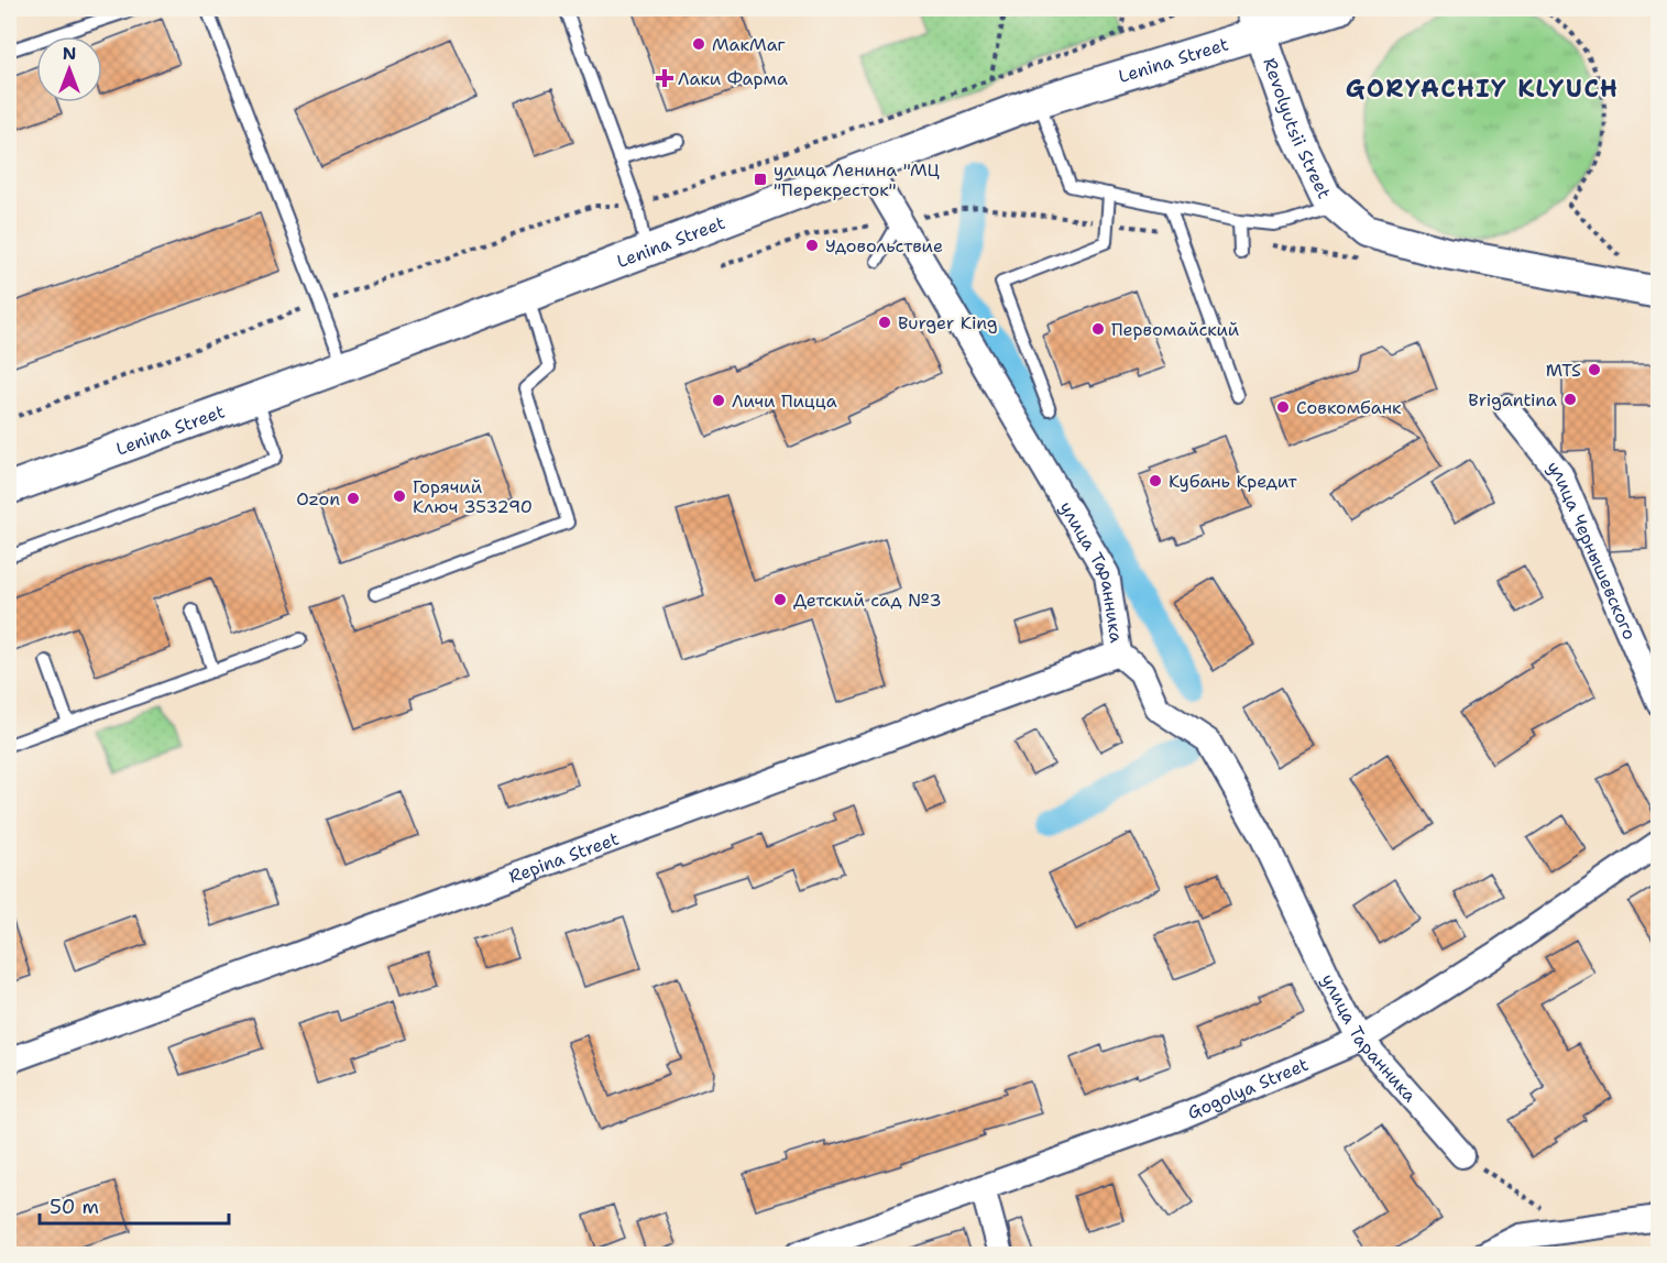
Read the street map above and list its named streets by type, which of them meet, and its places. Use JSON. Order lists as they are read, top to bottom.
{
  "streets": {
    "street": [
      "Lenina Street",
      "Revolyutsii Street",
      "улица Чернышевского",
      "улица Таранника",
      "Repina Street",
      "Gogolya Street"
    ]
  },
  "crossings": [
    ["Lenina Street", "Revolyutsii Street"],
    ["Lenina Street", "улица Таранника"],
    ["улица Таранника", "Repina Street"],
    ["улица Таранника", "Gogolya Street"]
  ],
  "districts": ["GORYACHIY KLYUCH"],
  "places": {
    "other": [
      "МакМаг",
      "Удовольствие",
      "Burger King",
      "Первомайский",
      "MTS",
      "Brigantina",
      "Личи Пицца",
      "Совкомбанк",
      "Кубань Кредит",
      "Горячий Ключ 353290",
      "Ozon",
      "Детский сад №3"
    ],
    "health": ["Лаки Фарма"],
    "transit": ["улица Ленина \"МЦ \"Перекресток\""]
  },
  "scale_bar": "50 m",
  "north": "top"
}
